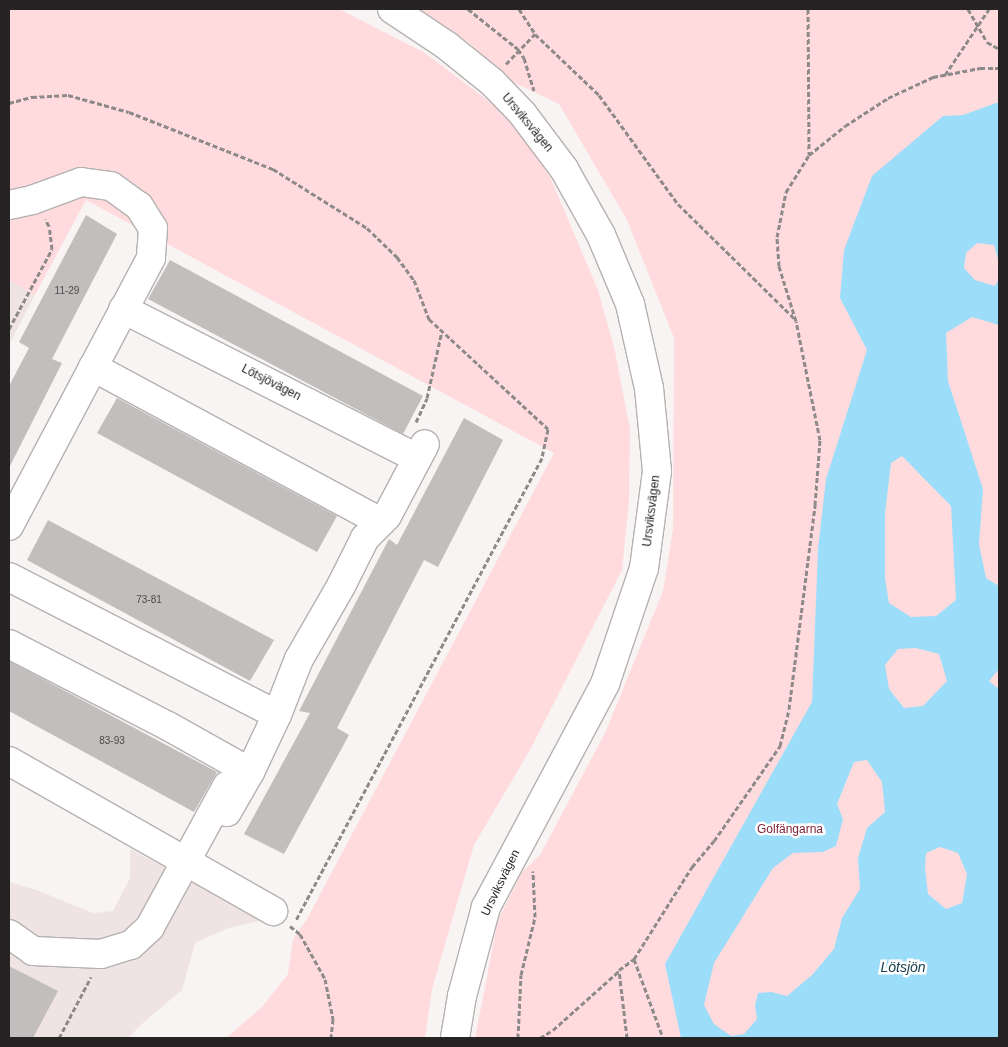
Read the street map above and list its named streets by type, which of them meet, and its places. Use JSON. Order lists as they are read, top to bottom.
{
  "streets": {
    "street": ["Ursviksvägen", "Lötsjövägen"]
  },
  "water": ["Lötsjön"],
  "parks": ["Golfängarna"],
  "house_numbers": ["11-29", "73-81", "83-93"]
}
